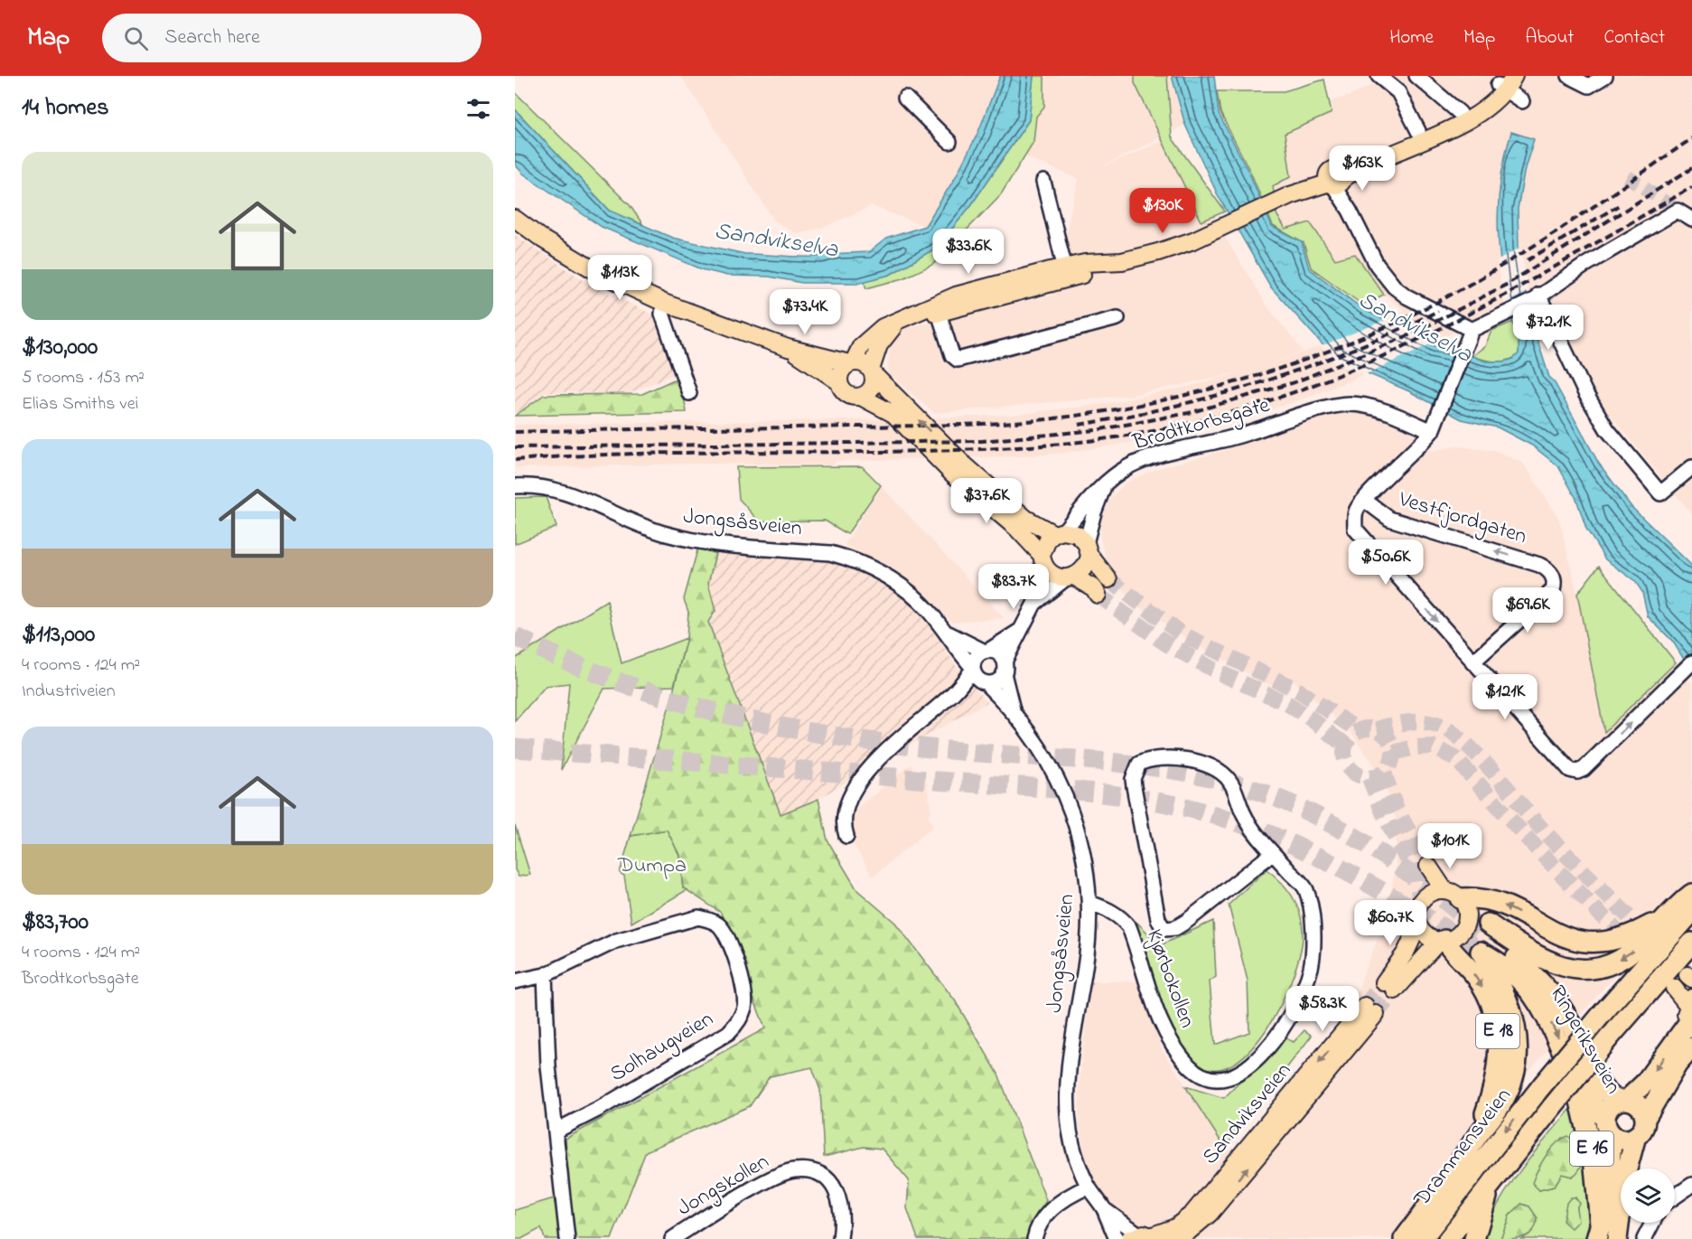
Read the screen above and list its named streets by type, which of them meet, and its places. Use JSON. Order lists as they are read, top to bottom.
{
  "streets": {
    "highway": [
      "E 18",
      "Ringeriksveien",
      "Drammensveien",
      "E 16"
    ],
    "main road": ["Sandviksveien"],
    "street": [
      "Brodtkorbsgate",
      "Vestfjordgaten",
      "Jongsåsveien",
      "Kjørbokollen",
      "Solhaugveien",
      "Jongskollen"
    ]
  },
  "crossings": [
    ["Jongsåsveien", "Kjørbokollen"],
    ["Jongsåsveien", "Sandviksveien"],
    ["E 18", "Ringeriksveien"],
    ["Ringeriksveien", "E 16"]
  ],
  "water": ["Sandvikselva"],
  "parks": ["Dumpa"],
  "page": {
    "header": "Map",
    "search": "Search here",
    "nav": [
      "Home",
      "Map",
      "About",
      "Contact"
    ],
    "heading": "14 homes",
    "list": [
      {
        "name": "$130,000",
        "note": "5 rooms · 153 m² · Elias Smiths vei"
      },
      {
        "name": "$113,000",
        "note": "4 rooms · 124 m² · Industriveien"
      },
      {
        "name": "$83,700",
        "note": "4 rooms · 124 m² · Brodtkorbsgate"
      }
    ],
    "price": [
      "$163K",
      "$130K",
      "$33.6K",
      "$113K",
      "$73.4K",
      "$72.1K",
      "$37.6K",
      "$50.6K",
      "$83.7K",
      "$69.6K",
      "$121K",
      "$101K",
      "$60.7K",
      "$58.3K"
    ]
  }
}
